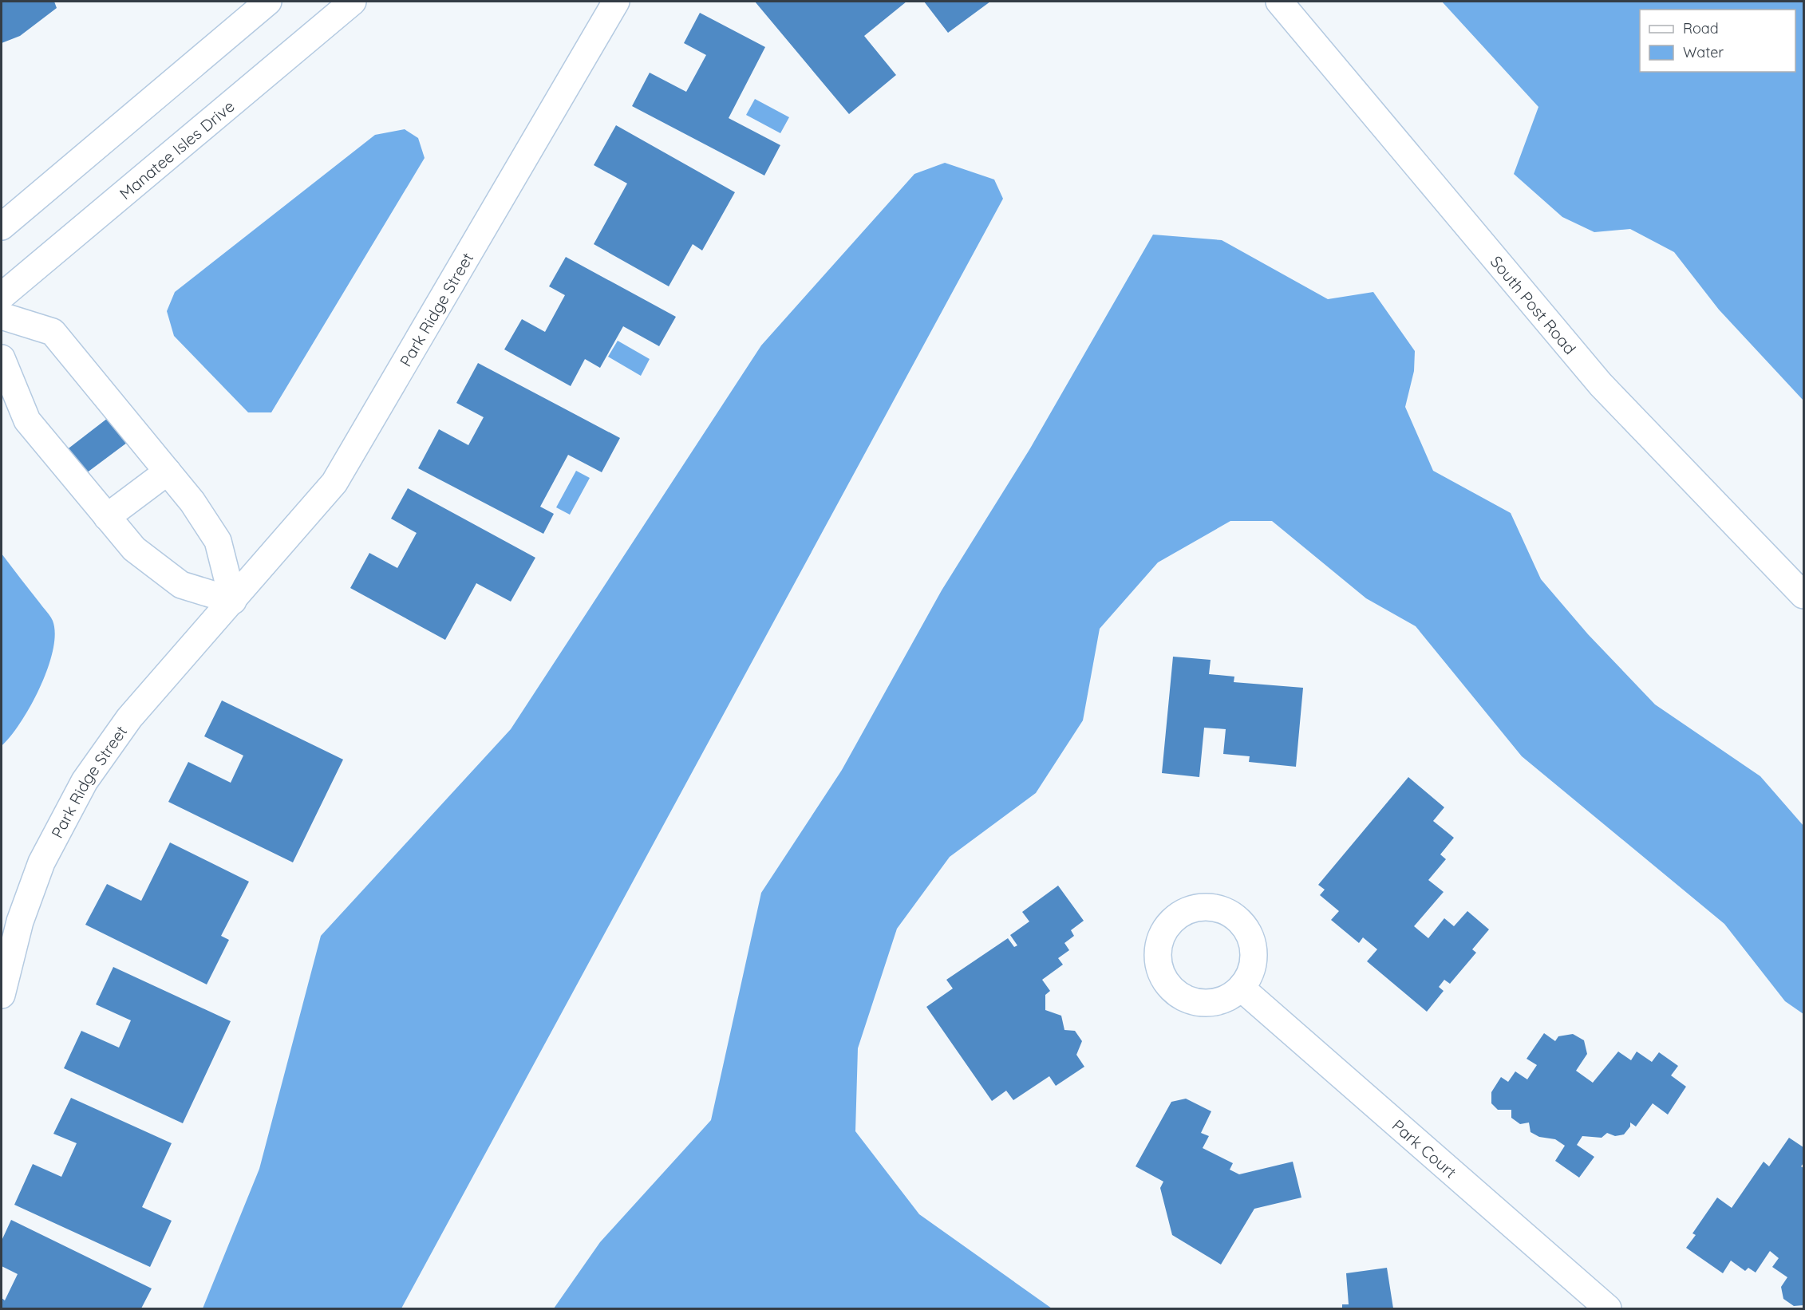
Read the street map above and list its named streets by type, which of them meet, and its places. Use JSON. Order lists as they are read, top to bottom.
{
  "streets": {
    "street": [
      "Manatee Isles Drive",
      "South Post Road",
      "Park Ridge Street",
      "Park Court"
    ]
  },
  "legend": ["Road", "Water"]
}
